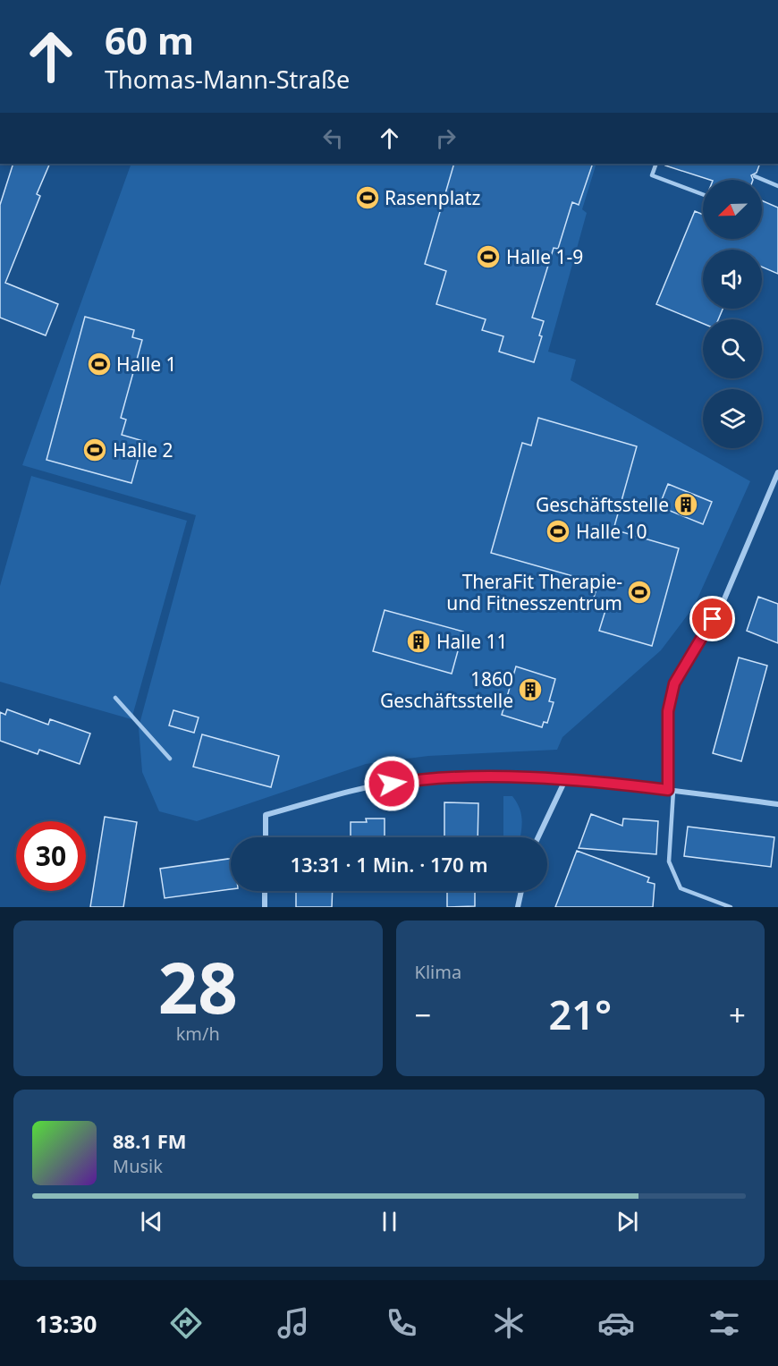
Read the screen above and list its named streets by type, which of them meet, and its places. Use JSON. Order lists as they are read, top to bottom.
{
  "places": {
    "sports": [
      "Rasenplatz",
      "Halle 1-9",
      "Halle 1",
      "Halle 2",
      "Halle 10",
      "TheraFit Therapie- und Fitnesszentrum"
    ],
    "building": ["Geschäftsstelle", "Halle 11", "1860 Geschäftsstelle"]
  },
  "north": "bottom left",
  "page": {
    "turn": ["60 m", "Thomas-Mann-Straße"],
    "limit": "30",
    "trip": "13:31 · 1 Min. · 170 m",
    "tile": [
      ["28", "km/h"],
      "Klima"
    ],
    "heat": ["−", "21°", "+"],
    "song": ["88.1 FM", "Musik"],
    "tabs": "13:30"
  }
}
